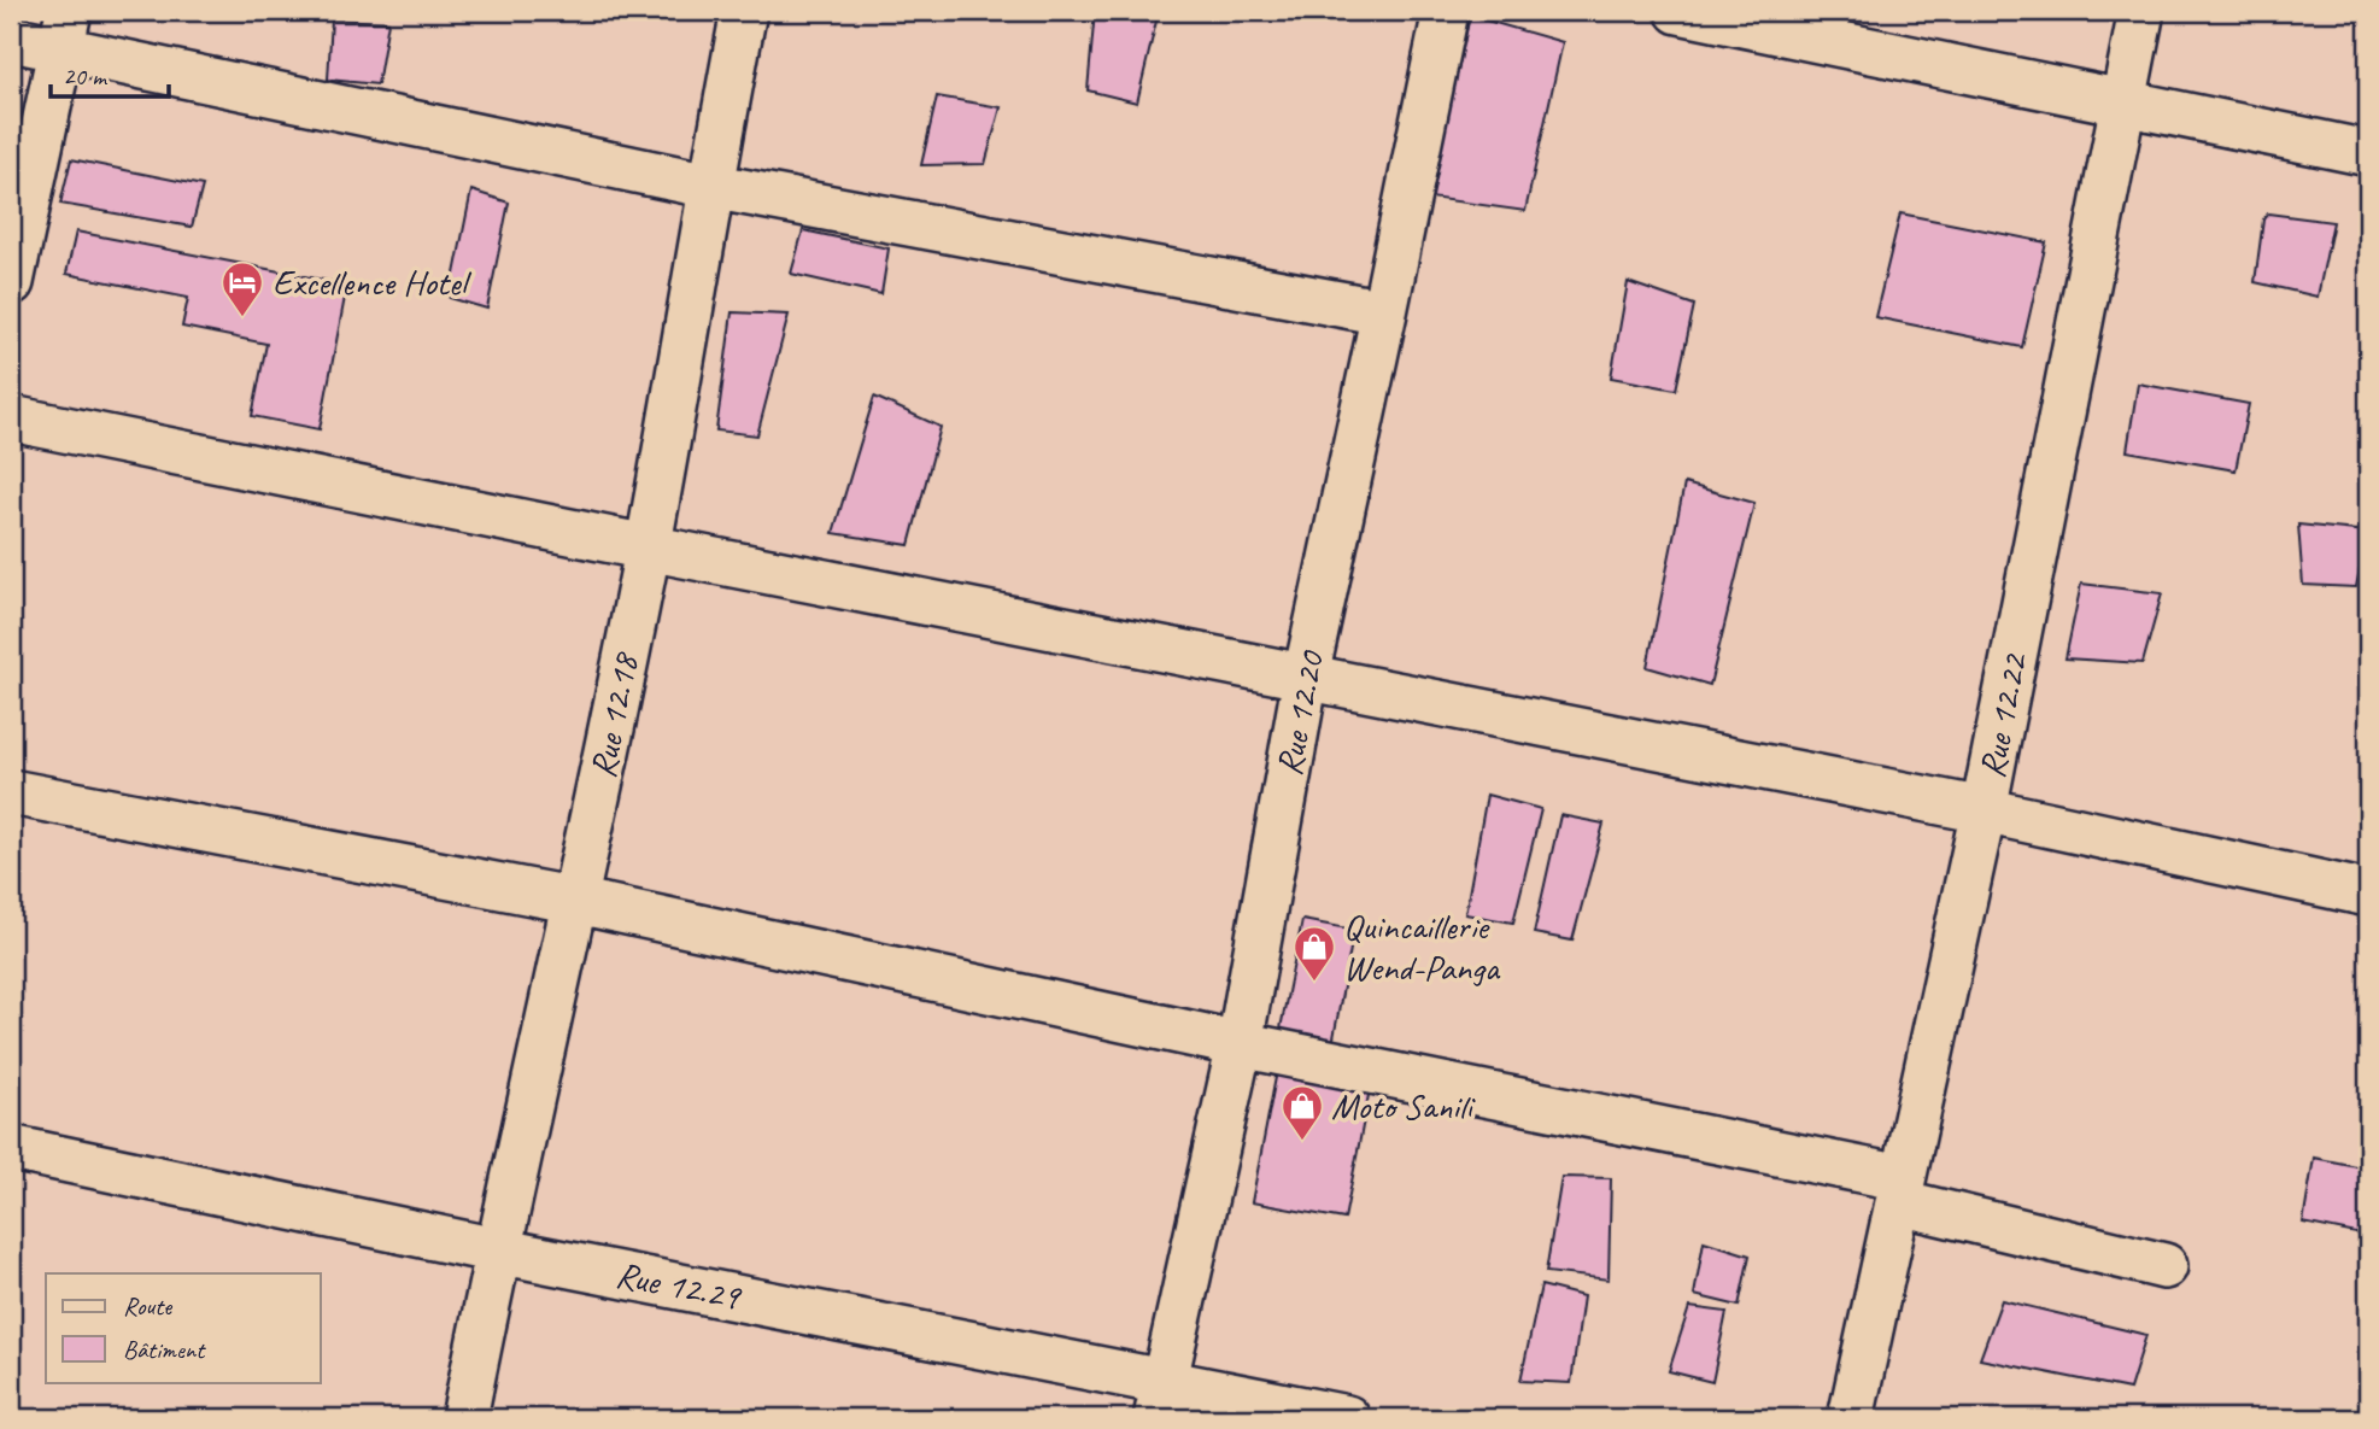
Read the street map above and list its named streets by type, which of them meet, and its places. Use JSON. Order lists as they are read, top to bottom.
{
  "streets": {
    "street": [
      "Rue 12.20",
      "Rue 12.18",
      "Rue 12.22",
      "Rue 12.29"
    ]
  },
  "crossings": [
    ["Rue 12.20", "Rue 12.29"],
    ["Rue 12.18", "Rue 12.29"]
  ],
  "places": {
    "hotel": ["Excellence Hotel"],
    "shop": ["Quincaillerie Wend-Panga", "Moto Sanili"]
  },
  "legend": ["Route", "Bâtiment"],
  "scale_bar": "20 m"
}
